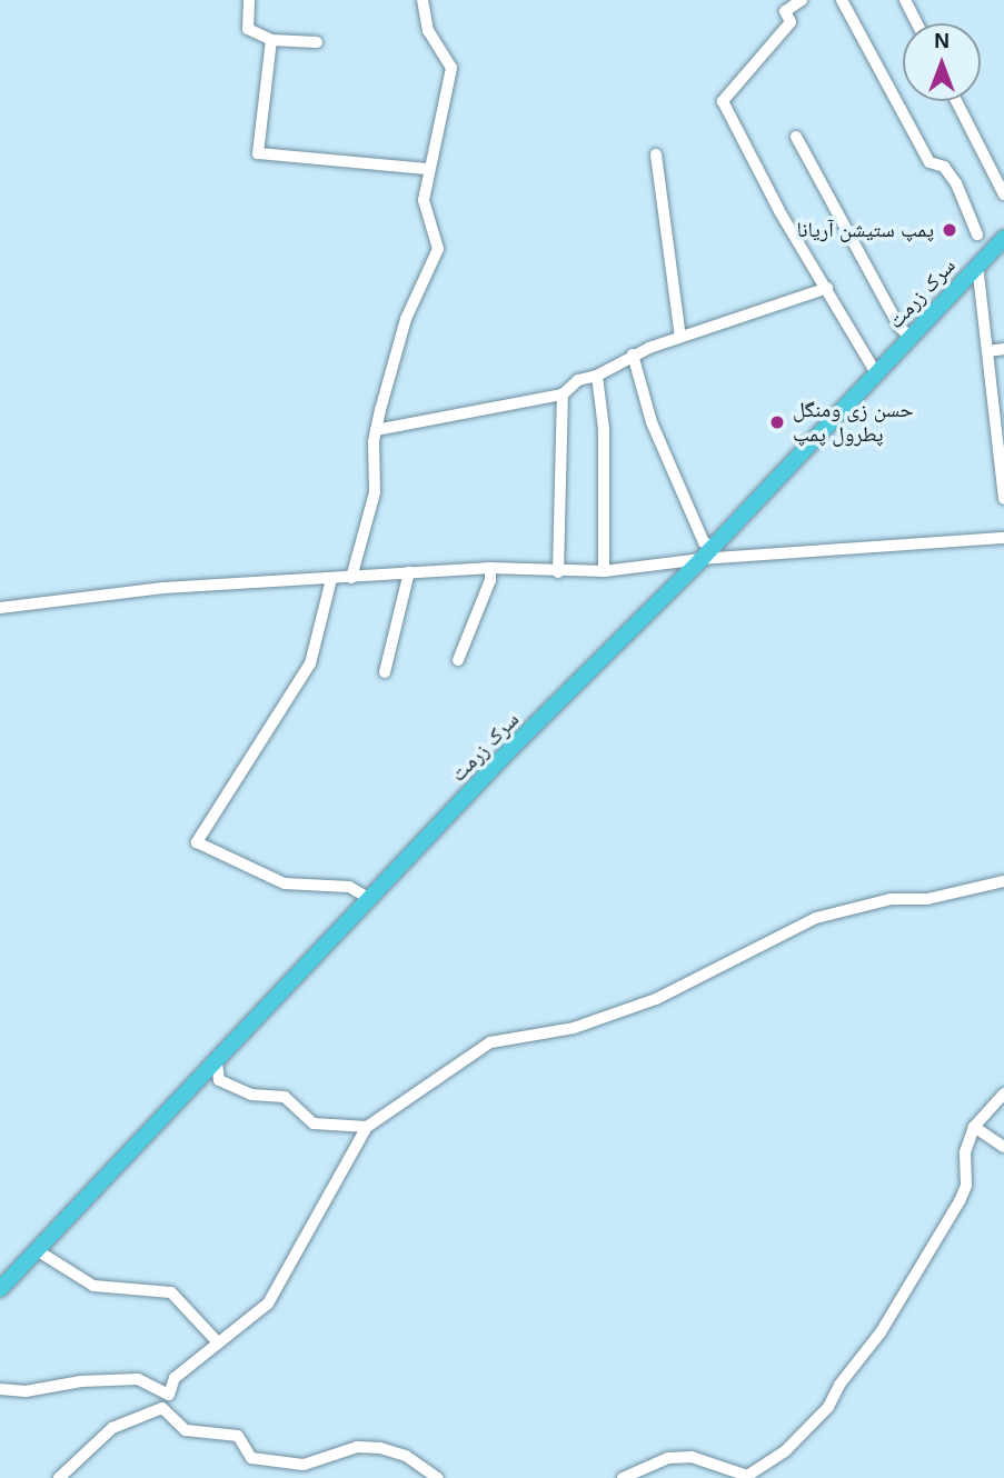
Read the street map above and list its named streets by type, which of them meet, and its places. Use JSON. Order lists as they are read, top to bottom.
{
  "streets": {
    "highway": ["سرک زرمت"]
  },
  "places": ["پمپ ستیشن آریانا", "حسن زی ومنگل پطرول پمپ"],
  "north": "top"
}
